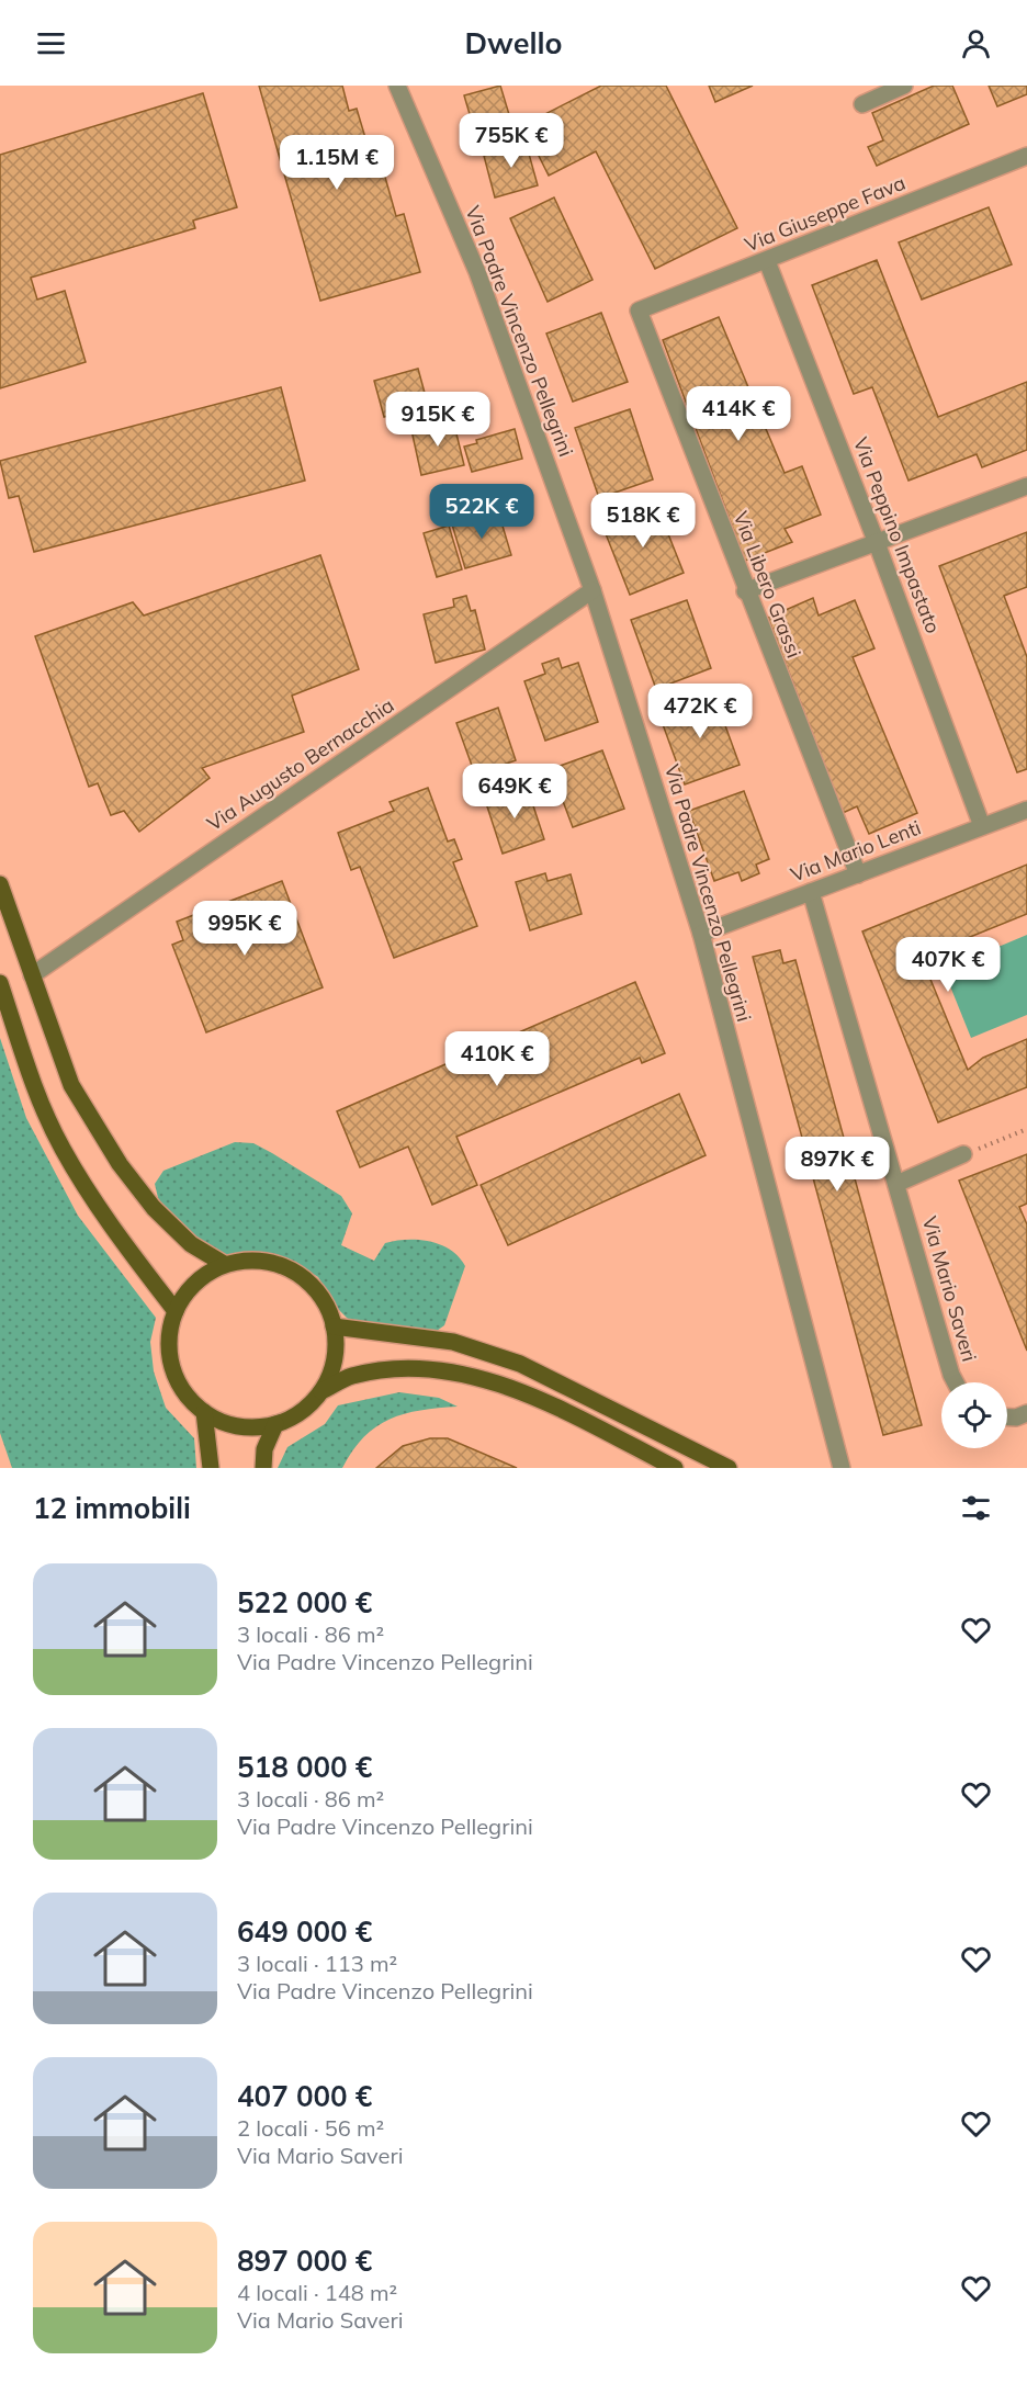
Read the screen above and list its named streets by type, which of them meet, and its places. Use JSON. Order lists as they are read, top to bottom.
{
  "streets": {
    "street": [
      "Via Giuseppe Fava",
      "Via Padre Vincenzo Pellegrini",
      "Via Peppino Impastato",
      "Via Libero Grassi",
      "Via Augusto Bernacchia",
      "Via Mario Lenti",
      "Via Mario Saveri"
    ]
  },
  "crossings": [
    ["Via Giuseppe Fava", "Via Peppino Impastato"],
    ["Via Giuseppe Fava", "Via Libero Grassi"],
    ["Via Padre Vincenzo Pellegrini", "Via Augusto Bernacchia"],
    ["Via Padre Vincenzo Pellegrini", "Via Mario Lenti"],
    ["Via Peppino Impastato", "Via Mario Lenti"],
    ["Via Libero Grassi", "Via Mario Lenti"],
    ["Via Mario Lenti", "Via Mario Saveri"]
  ],
  "page": {
    "header": "Dwello",
    "price": [
      "755K €",
      "1.15M €",
      "414K €",
      "915K €",
      "522K €",
      "518K €",
      "472K €",
      "649K €",
      "995K €",
      "407K €",
      "410K €",
      "897K €"
    ],
    "heading": "12 immobili",
    "list": [
      {
        "name": "522 000 €",
        "note": "3 locali · 86 m² · Via Padre Vincenzo Pellegrini"
      },
      {
        "name": "518 000 €",
        "note": "3 locali · 86 m² · Via Padre Vincenzo Pellegrini"
      },
      {
        "name": "649 000 €",
        "note": "3 locali · 113 m² · Via Padre Vincenzo Pellegrini"
      },
      {
        "name": "407 000 €",
        "note": "2 locali · 56 m² · Via Mario Saveri"
      },
      {
        "name": "897 000 €",
        "note": "4 locali · 148 m² · Via Mario Saveri"
      }
    ]
  }
}
